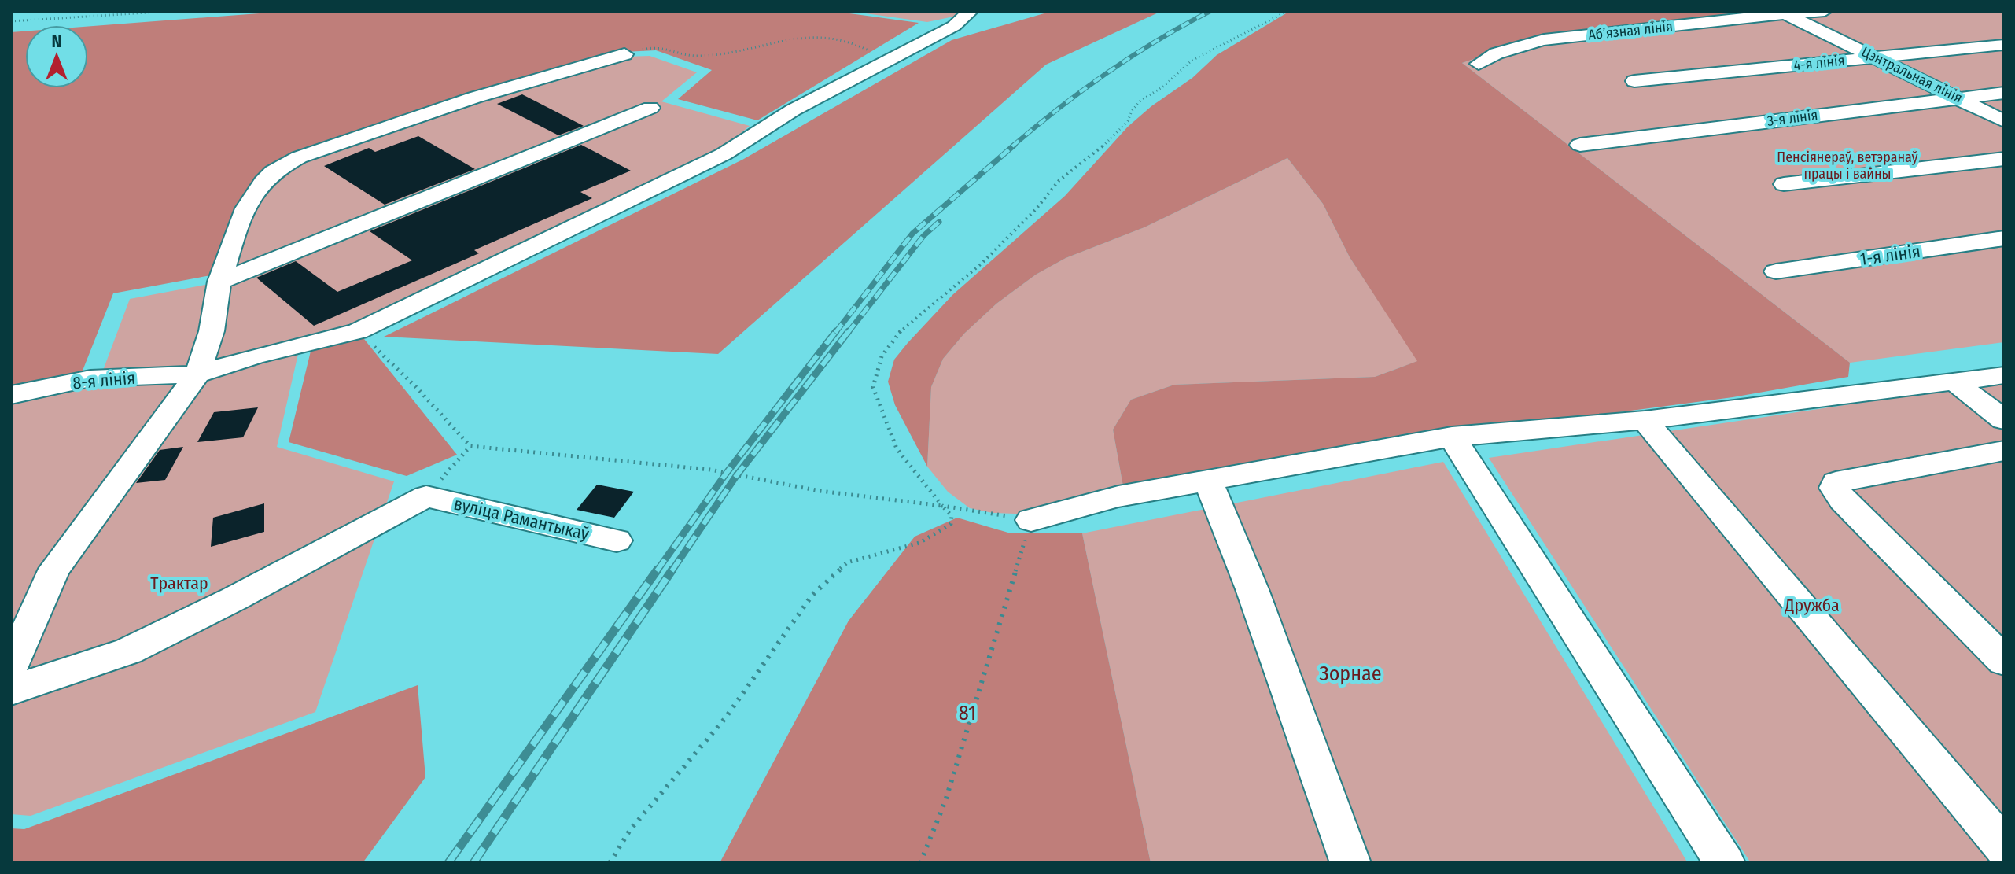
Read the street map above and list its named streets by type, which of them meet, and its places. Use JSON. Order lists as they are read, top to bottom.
{
  "streets": {
    "street": [
      "Абʼязная лінія",
      "4-я лінія",
      "Цэнтральная лінія",
      "3-я лінія",
      "1-я лінія",
      "8-я лінія",
      "вуліца Рамантыкаў"
    ]
  },
  "crossings": [
    ["Абʼязная лінія", "Цэнтральная лінія"],
    ["4-я лінія", "Цэнтральная лінія"],
    ["Цэнтральная лінія", "3-я лінія"]
  ],
  "parks": [
    "Пенсіянераў, ветэранаў працы і вайны",
    "Трактар",
    "Дружба",
    "Зорнае",
    "81"
  ],
  "north": "top"
}
